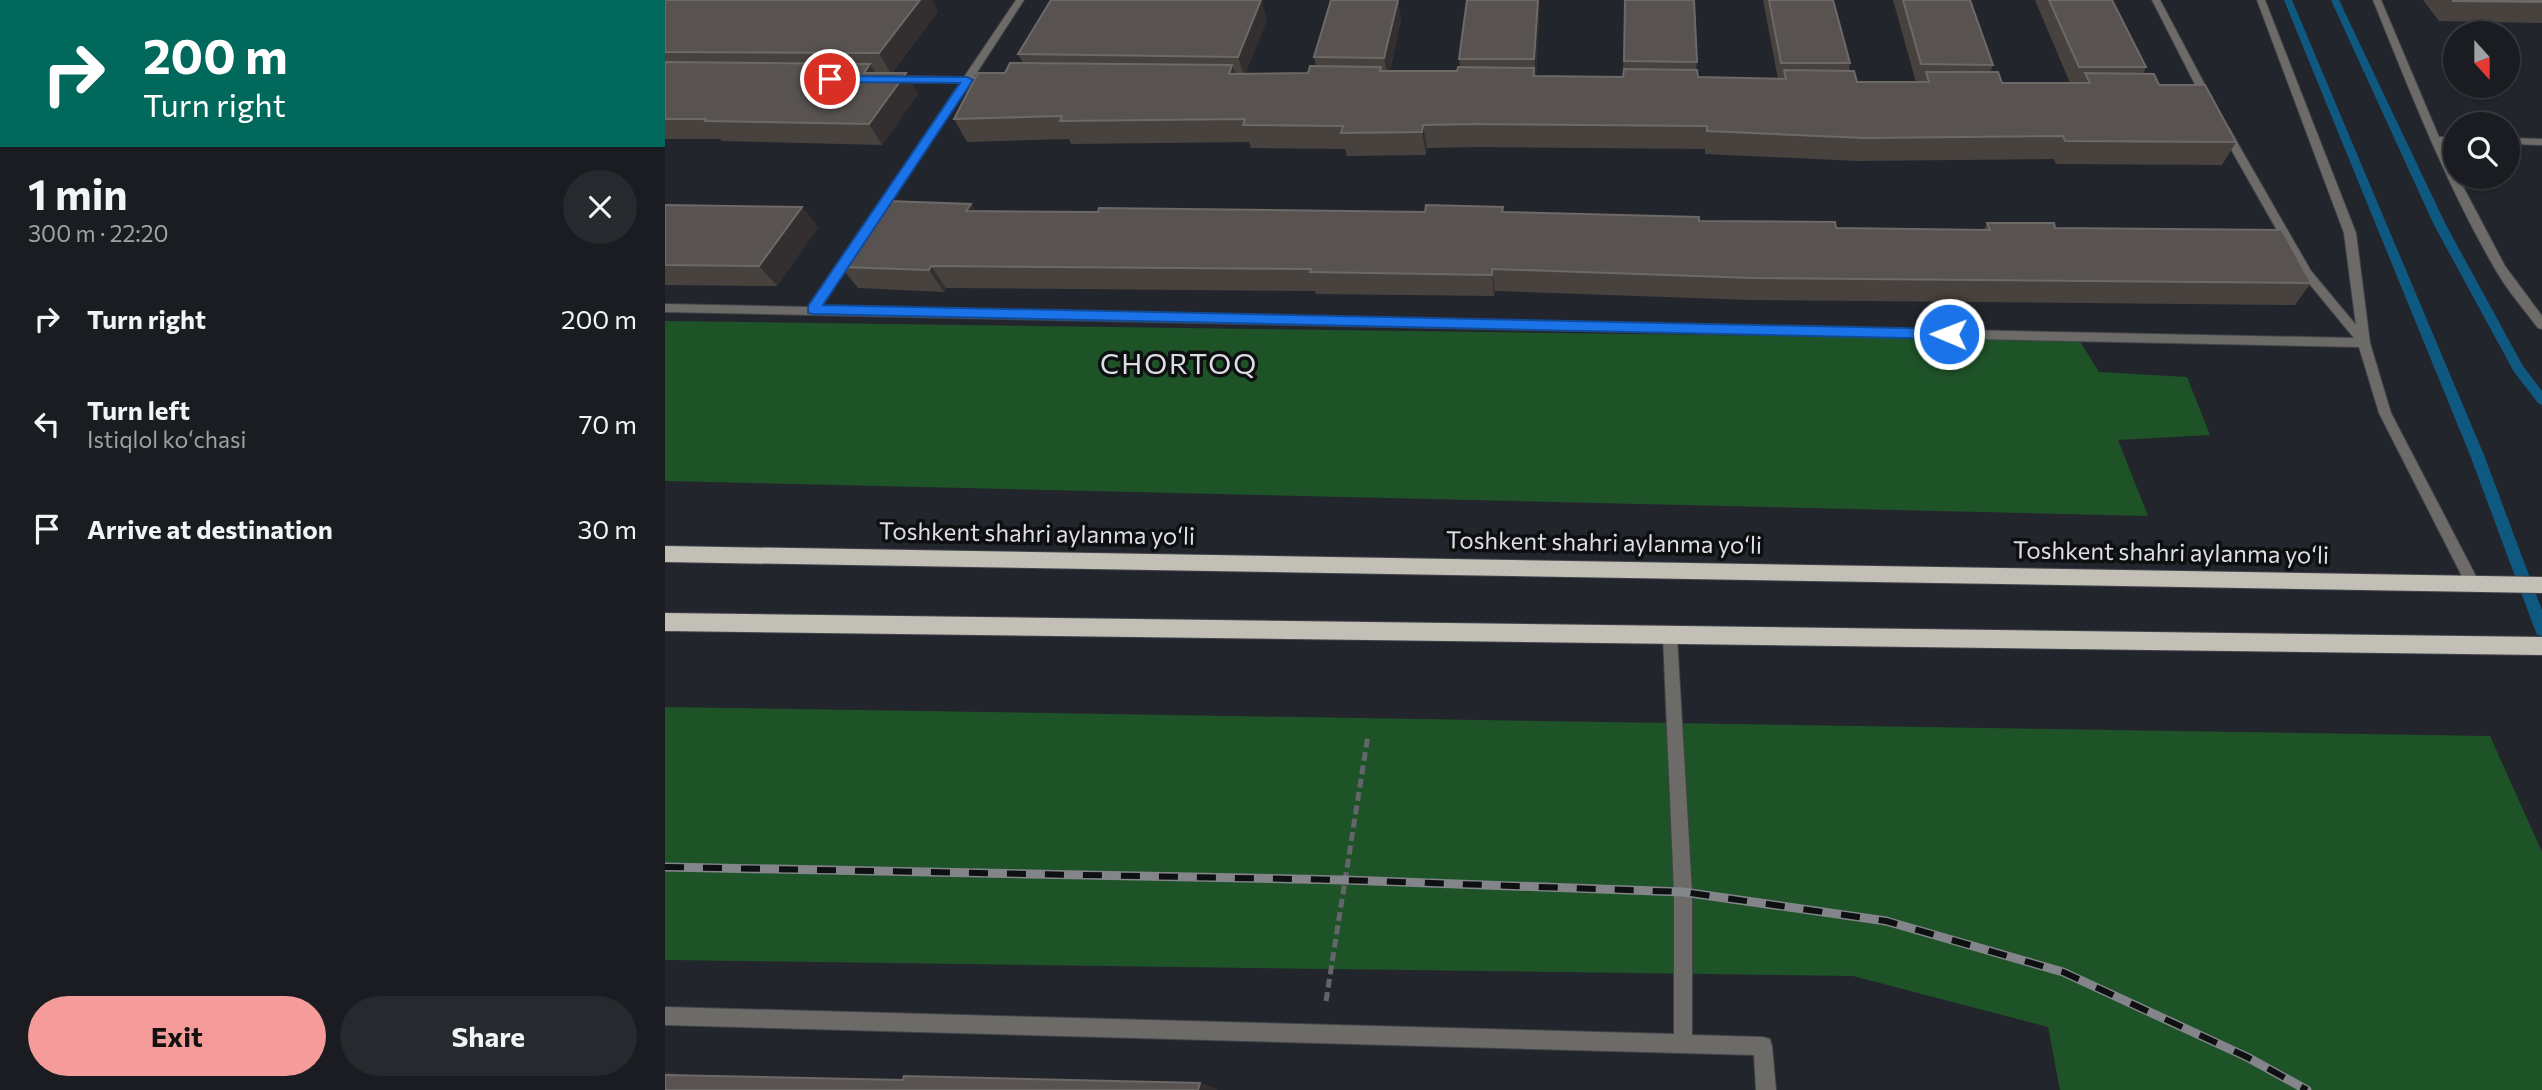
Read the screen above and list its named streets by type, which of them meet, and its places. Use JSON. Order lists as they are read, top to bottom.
{
  "streets": {
    "highway": ["Toshkent shahri aylanma yoʻli"]
  },
  "districts": ["CHORTOQ"],
  "north": "bottom",
  "page": {
    "turn": ["200 m", "Turn right"],
    "heading": ["1 min", "300 m · 22:20"],
    "list": [
      {
        "name": "Turn right",
        "value": "200 m"
      },
      {
        "name": "Turn left",
        "note": "Istiqlol koʻchasi",
        "value": "70 m"
      },
      {
        "name": "Arrive at destination",
        "value": "30 m"
      }
    ],
    "buttons": ["Exit", "Share"]
  }
}
